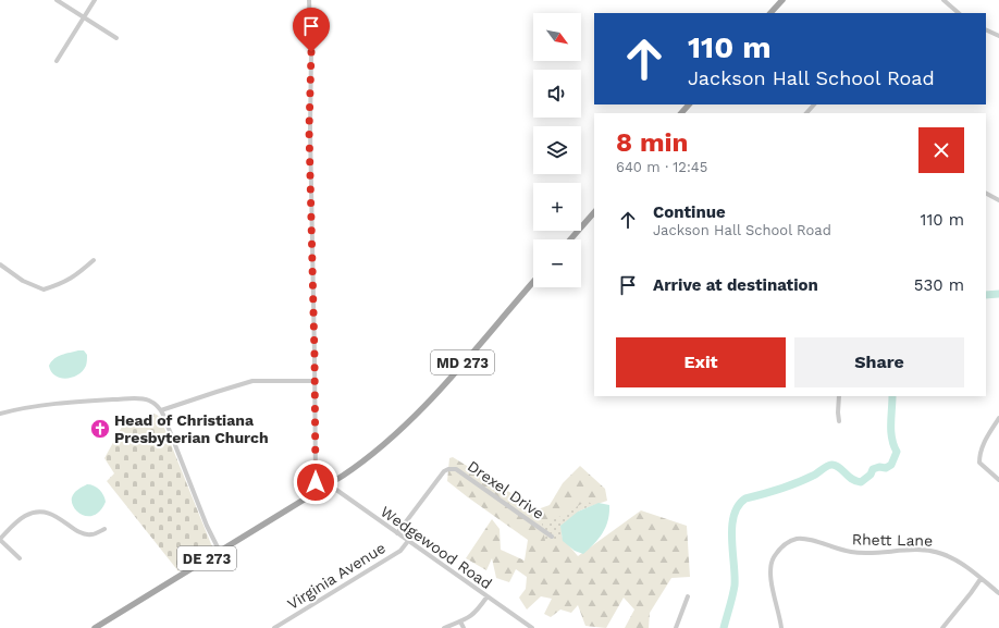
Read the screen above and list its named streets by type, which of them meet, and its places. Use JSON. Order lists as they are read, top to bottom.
{
  "streets": {
    "main road": ["MD 273", "DE 273"],
    "street": [
      "Drexel Drive",
      "Rhett Lane",
      "Wedgewood Road",
      "Virginia Avenue"
    ]
  },
  "crossings": [
    ["MD 273", "DE 273"],
    ["Drexel Drive", "Wedgewood Road"],
    ["Wedgewood Road", "DE 273"],
    ["Wedgewood Road", "Virginia Avenue"]
  ],
  "places": {
    "church": ["Head of Christiana Presbyterian Church"]
  },
  "north": "bottom right",
  "page": {
    "map_buttons": ["+", "−"],
    "turn": ["110 m", "Jackson Hall School Road"],
    "heading": ["8 min", "640 m · 12:45"],
    "list": [
      {
        "name": "Continue",
        "note": "Jackson Hall School Road",
        "value": "110 m"
      },
      {
        "name": "Arrive at destination",
        "value": "530 m"
      }
    ],
    "buttons": ["Exit", "Share"]
  }
}
